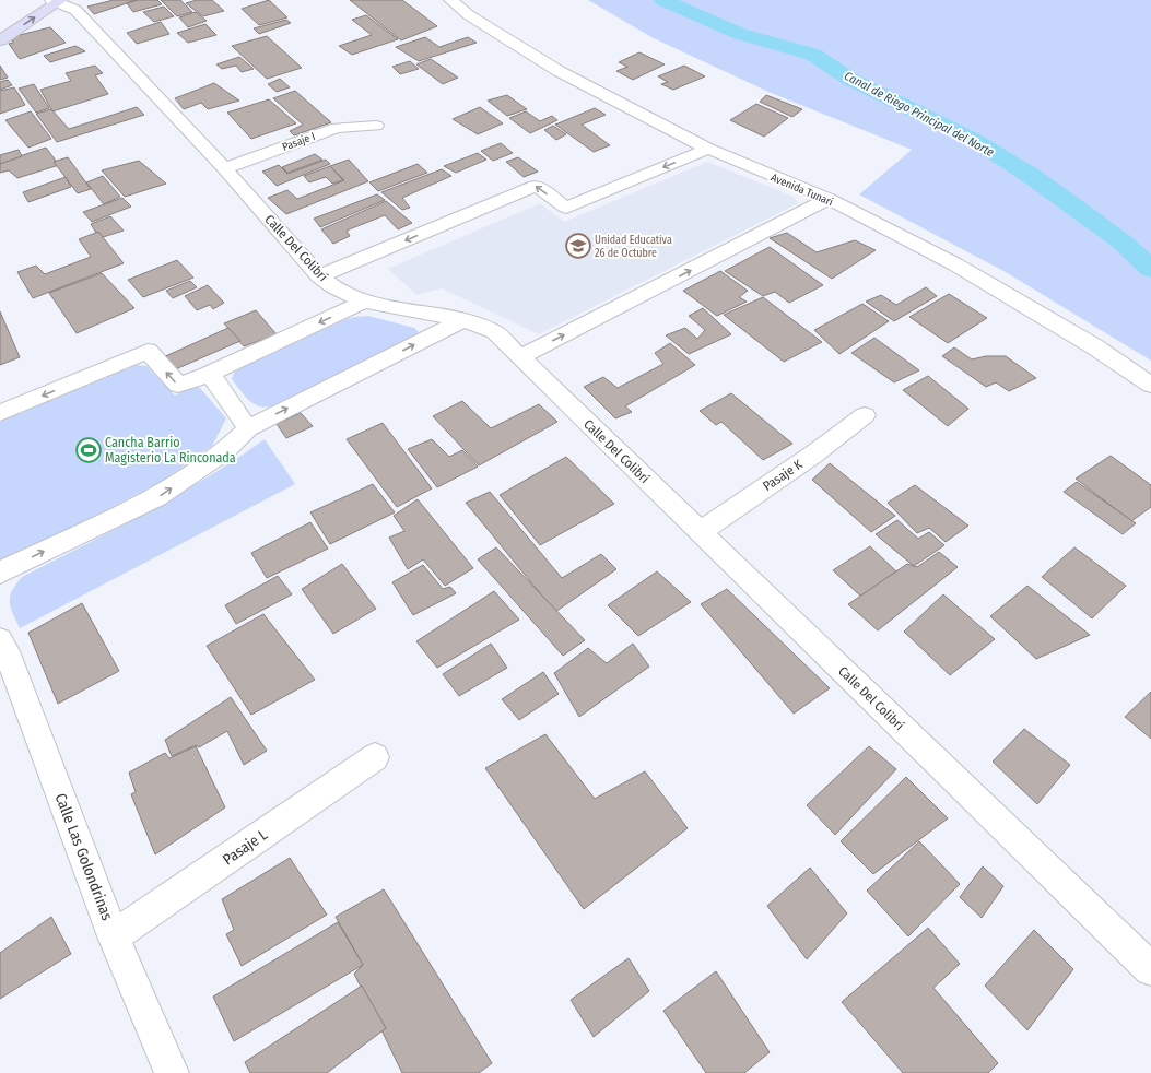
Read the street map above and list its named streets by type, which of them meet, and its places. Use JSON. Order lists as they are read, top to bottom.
{
  "streets": {
    "street": [
      "Pasaje I",
      "Avenida Tunari",
      "Calle Del Colibrí",
      "Pasaje K",
      "Pasaje L",
      "Calle Las Golondrinas"
    ]
  },
  "crossings": [
    ["Pasaje I", "Calle Del Colibrí"],
    ["Calle Del Colibrí", "Pasaje K"],
    ["Pasaje L", "Calle Las Golondrinas"]
  ],
  "water": ["Canal de Riego Principal del Norte"],
  "places": {
    "school or university": ["Unidad Educativa 26 de Octubre"],
    "sports": ["Cancha Barrio Magisterio La Rinconada"]
  }
}
